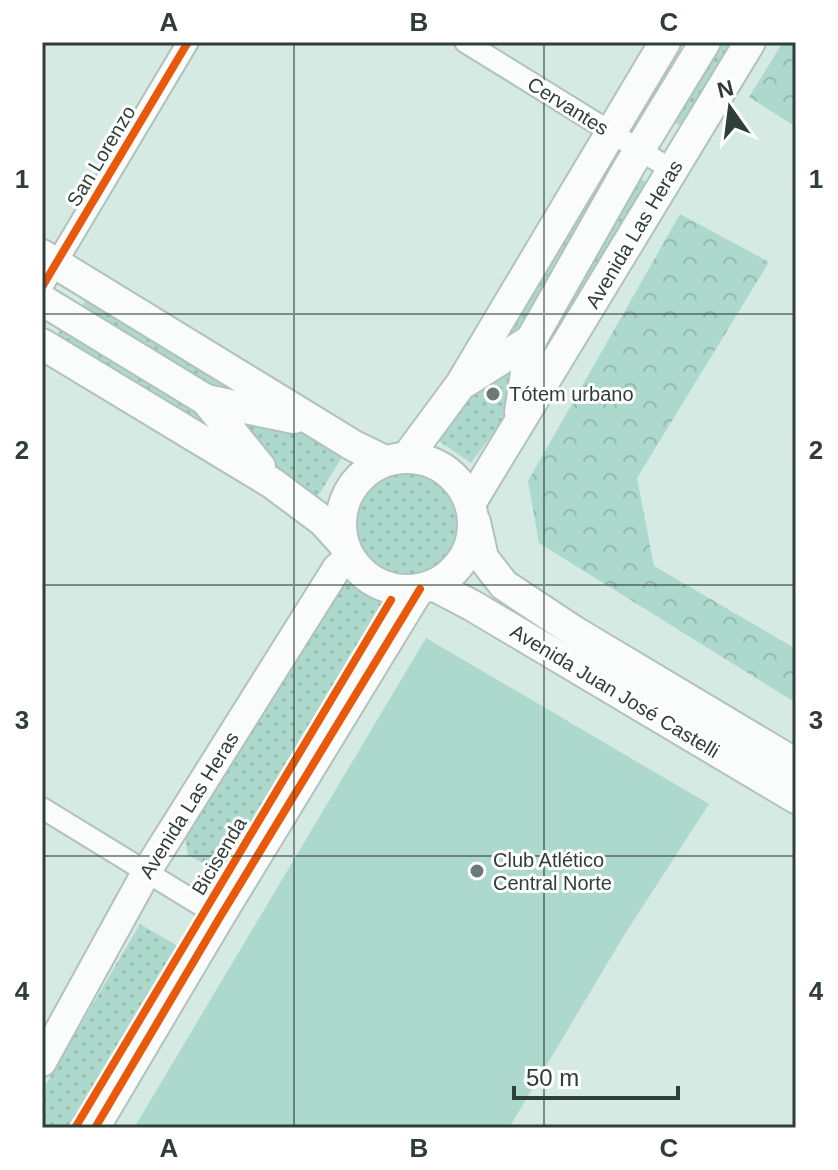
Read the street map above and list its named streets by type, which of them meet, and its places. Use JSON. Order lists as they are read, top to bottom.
{
  "streets": {
    "main road": ["Avenida Las Heras", "Avenida Juan José Castelli"],
    "street": ["Cervantes", "San Lorenzo"],
    "cycle path": ["Bicisenda"]
  },
  "crossings": [
    ["Cervantes", "Avenida Las Heras"],
    ["Avenida Las Heras", "Avenida Juan José Castelli"]
  ],
  "places": ["Tótem urbano", "Club Atlético Central Norte"],
  "scale_bar": "50 m",
  "north": "top",
  "grid": {
    "columns": ["A", "B", "C"],
    "rows": [
      "1",
      "2",
      "3",
      "4"
    ]
  }
}
